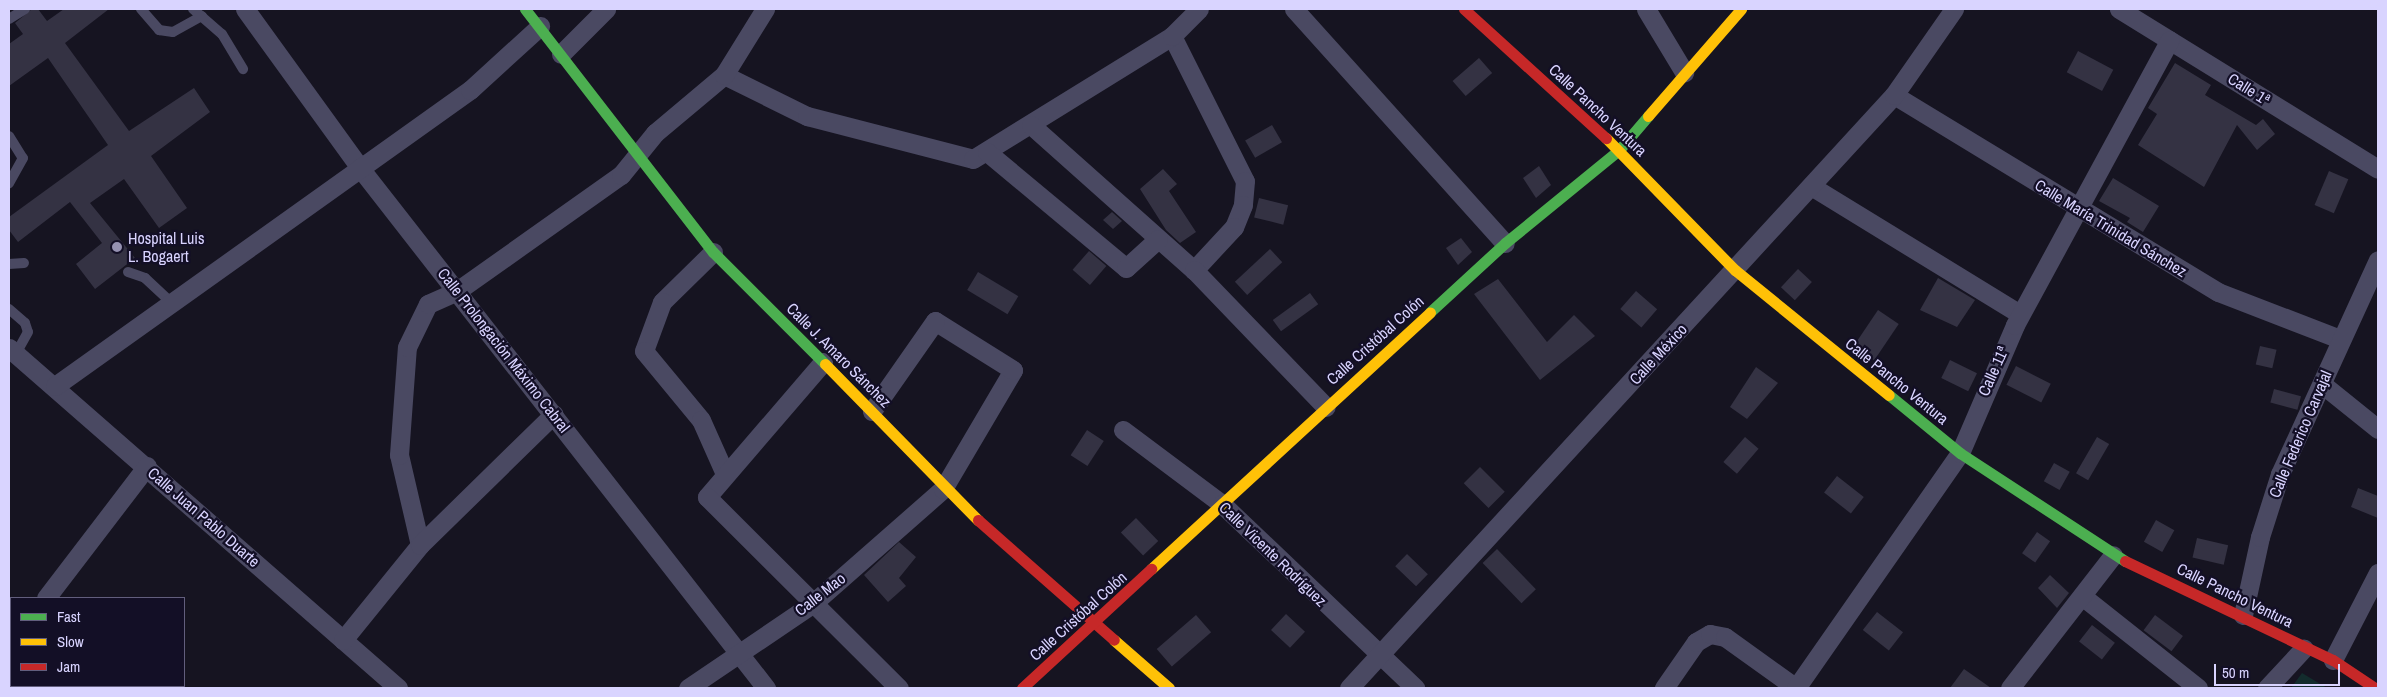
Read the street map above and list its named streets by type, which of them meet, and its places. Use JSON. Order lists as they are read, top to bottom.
{
  "streets": {
    "street": [
      "Calle 1ª",
      "Calle Pancho Ventura",
      "Calle María Trinidad Sánchez",
      "Calle Cristóbal Colón",
      "Calle Prolongación Máximo Cabral",
      "Calle México",
      "Calle J. Amaro Sánchez",
      "Calle 11ª",
      "Calle Federico Carvajal",
      "Calle Juan Pablo Duarte",
      "Calle Vicente Rodríguez",
      "Calle Mao"
    ]
  },
  "crossings": [
    ["Calle 1ª", "Calle 11ª"],
    ["Calle Pancho Ventura", "Calle Cristóbal Colón"],
    ["Calle Pancho Ventura", "Calle México"],
    ["Calle Pancho Ventura", "Calle 11ª"],
    ["Calle Pancho Ventura", "Calle Federico Carvajal"],
    ["Calle María Trinidad Sánchez", "Calle México"],
    ["Calle María Trinidad Sánchez", "Calle 11ª"],
    ["Calle María Trinidad Sánchez", "Calle Federico Carvajal"],
    ["Calle Cristóbal Colón", "Calle J. Amaro Sánchez"],
    ["Calle Cristóbal Colón", "Calle Vicente Rodríguez"],
    ["Calle Prolongación Máximo Cabral", "Calle Mao"],
    ["Calle México", "Calle Vicente Rodríguez"],
    ["Calle J. Amaro Sánchez", "Calle Mao"]
  ],
  "places": ["Hospital Luis L. Bogaert"],
  "legend": ["Fast", "Slow", "Jam"],
  "scale_bar": "50 m"
}
